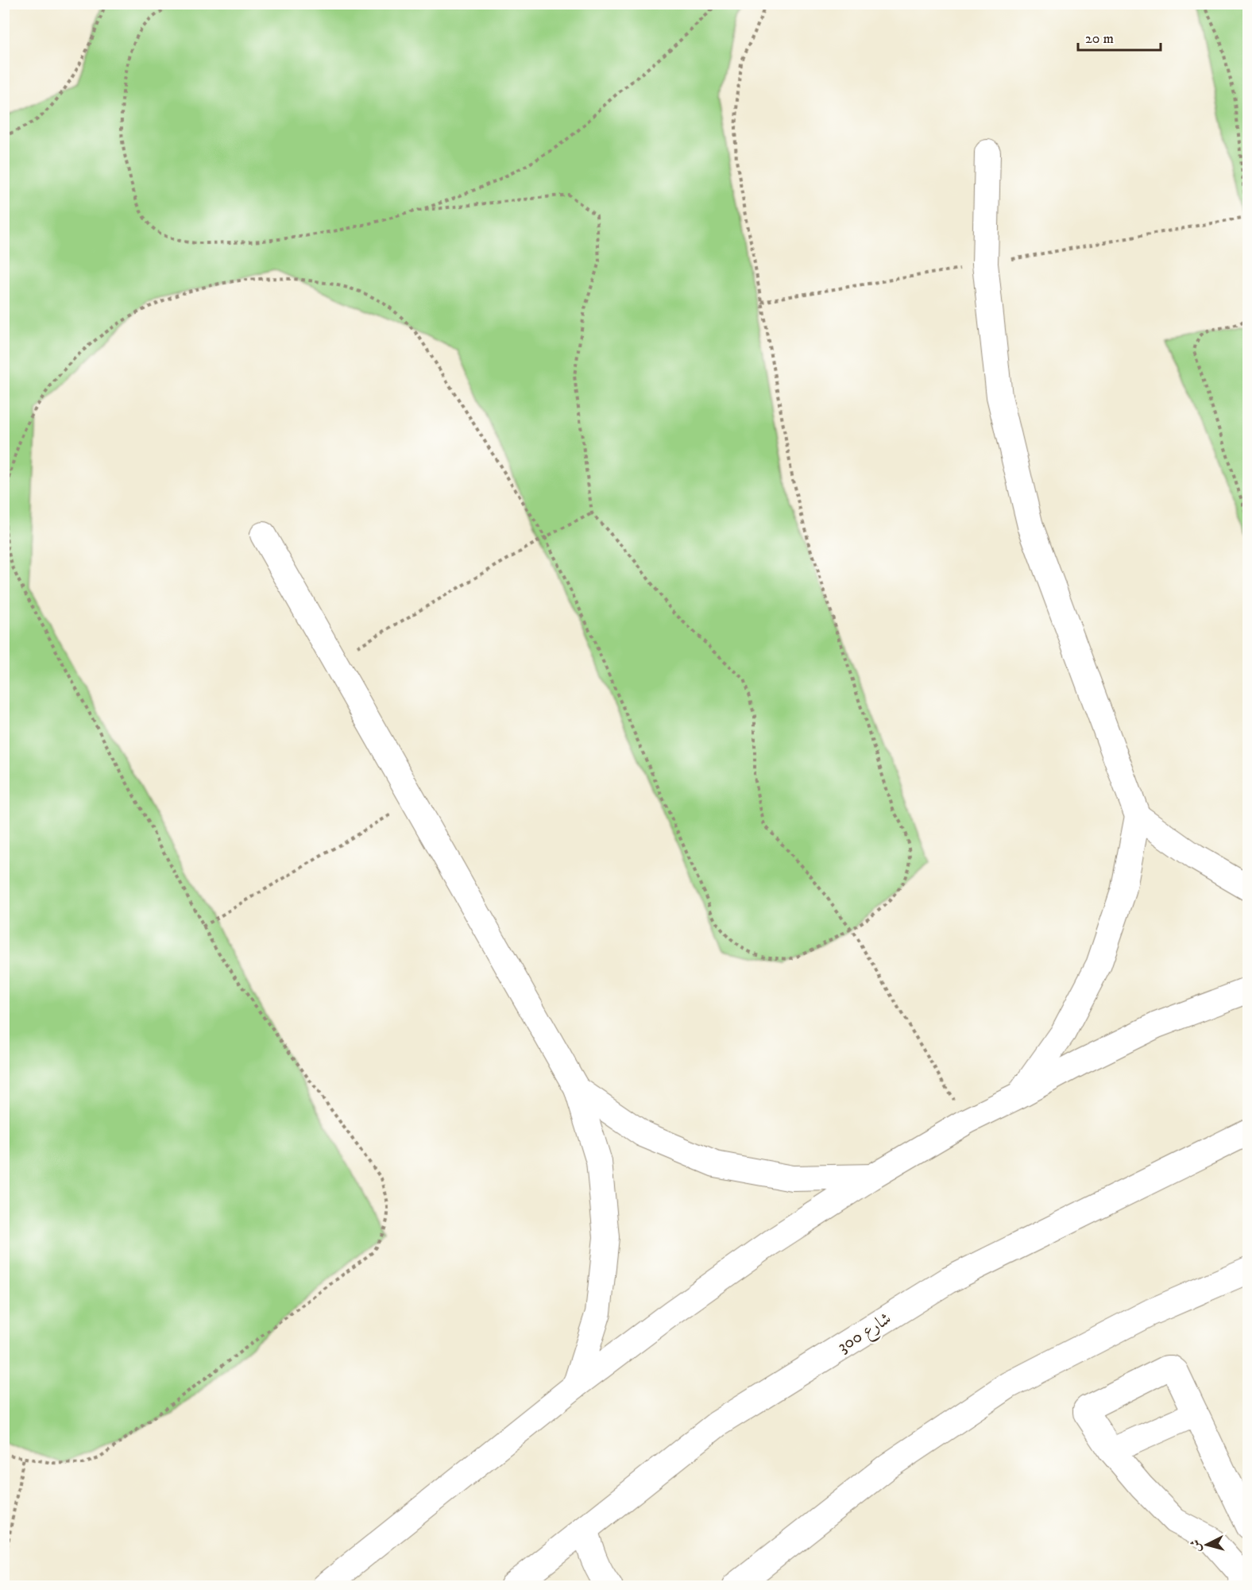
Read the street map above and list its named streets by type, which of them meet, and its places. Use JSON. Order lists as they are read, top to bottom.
{
  "streets": {
    "street": ["شارع 300"]
  },
  "scale_bar": "20 m",
  "north": "left"
}
